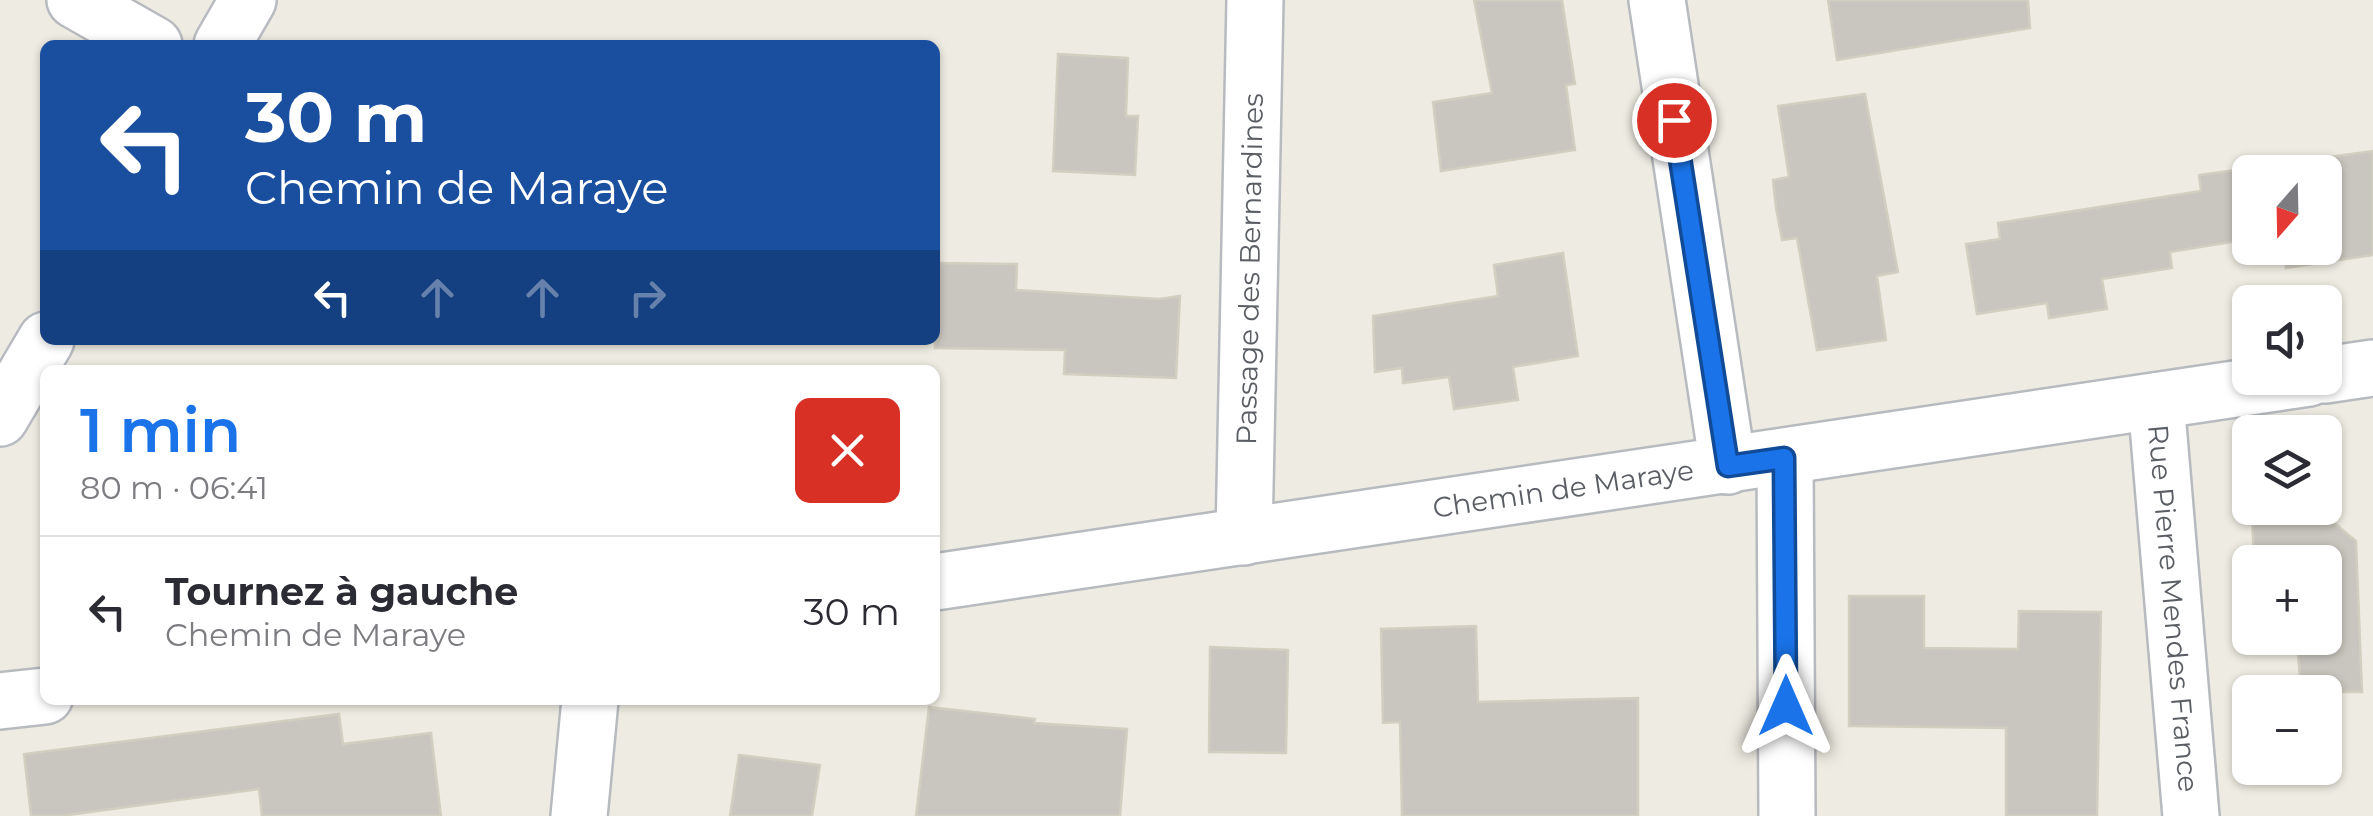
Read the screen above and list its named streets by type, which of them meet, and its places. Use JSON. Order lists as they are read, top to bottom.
{
  "streets": {
    "street": ["Passage des Bernardines", "Chemin de Maraye", "Rue Pierre Mendes France"]
  },
  "crossings": [
    ["Passage des Bernardines", "Chemin de Maraye"],
    ["Chemin de Maraye", "Rue Pierre Mendes France"]
  ],
  "north": "bottom",
  "page": {
    "turn": ["30 m", "Chemin de Maraye"],
    "map_buttons": ["+", "−"],
    "heading": ["1 min", "80 m · 06:41"],
    "list": [
      {
        "name": "Tournez à gauche",
        "note": "Chemin de Maraye",
        "value": "30 m"
      }
    ]
  }
}
